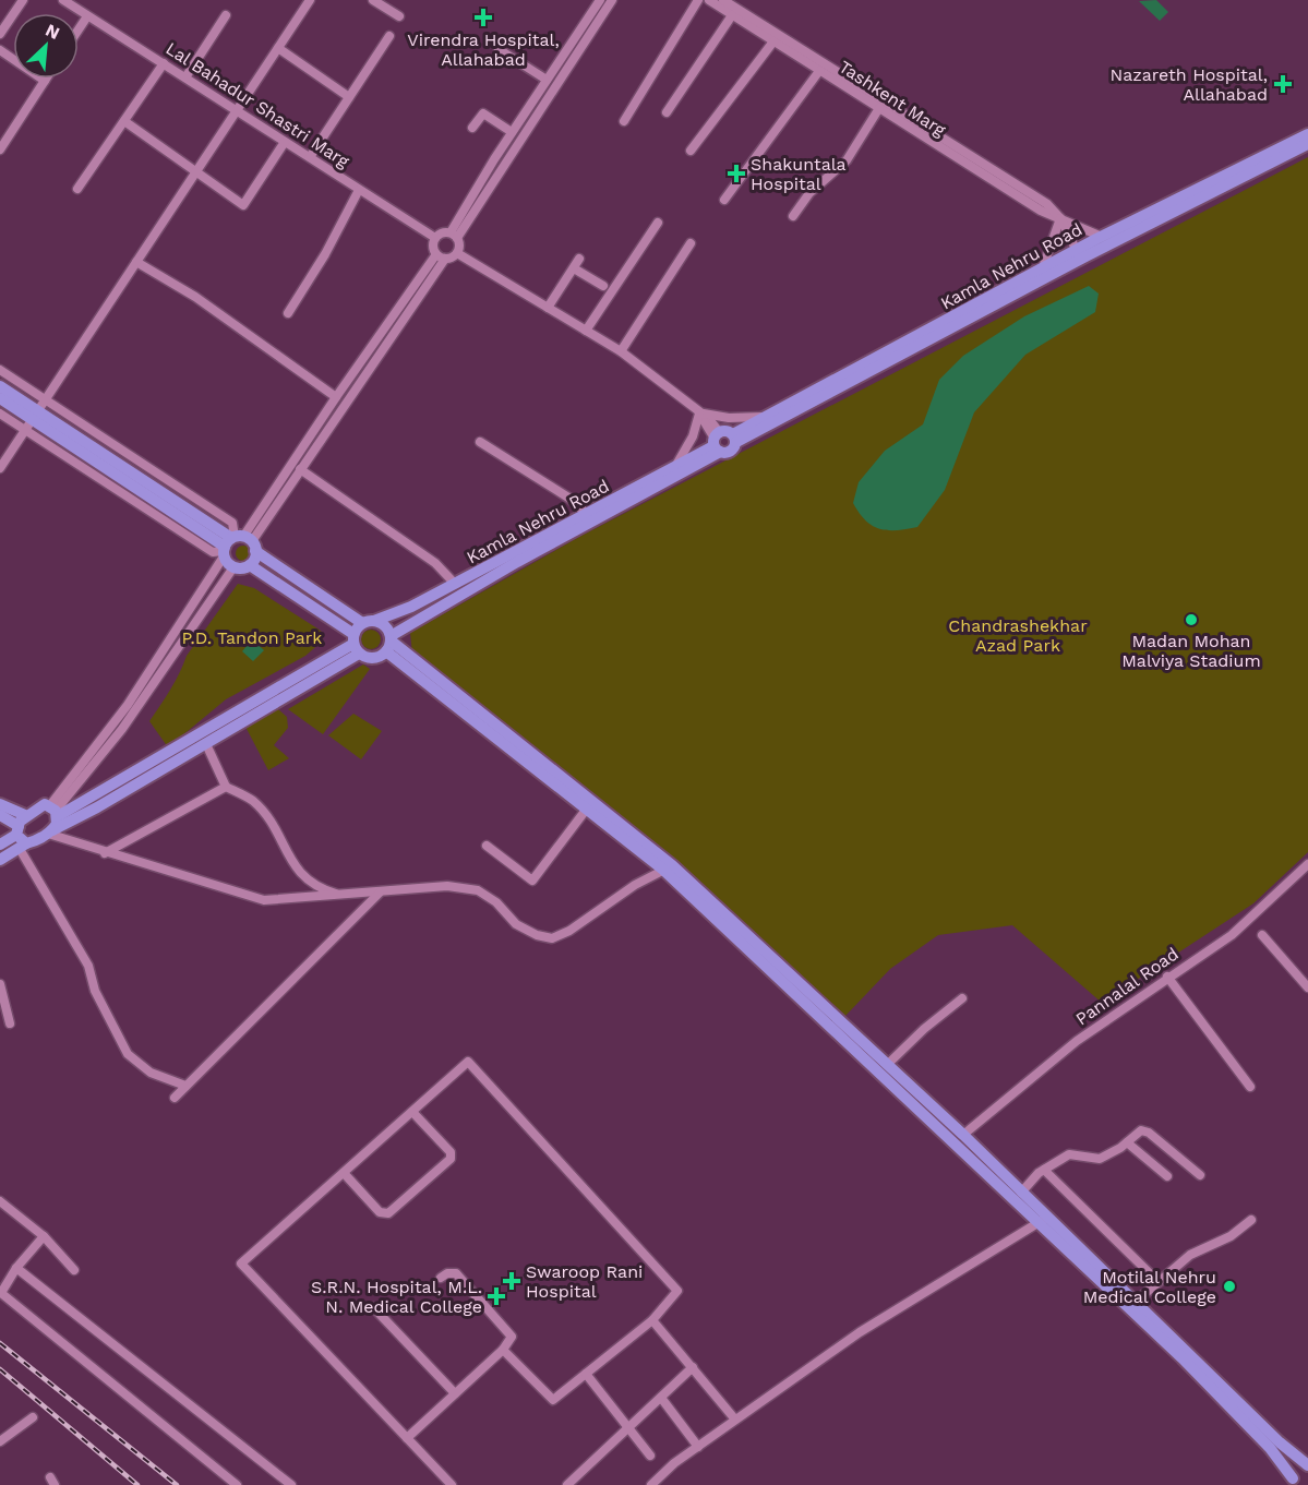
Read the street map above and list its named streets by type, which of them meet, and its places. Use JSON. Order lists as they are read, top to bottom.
{
  "streets": {
    "main road": ["Kamla Nehru Road"],
    "street": ["Tashkent Marg", "Lal Bahadur Shastri Marg", "Pannalal Road"]
  },
  "crossings": [
    ["Tashkent Marg", "Kamla Nehru Road"]
  ],
  "parks": ["Chandrashekhar Azad Park", "P.D. Tandon Park"],
  "places": {
    "health": [
      "Virendra Hospital, Allahabad",
      "Nazareth Hospital, Allahabad",
      "Shakuntala Hospital",
      "Swaroop Rani Hospital",
      "S.R.N. Hospital, M.L. N. Medical College"
    ],
    "other": ["Madan Mohan Malviya Stadium", "Motilal Nehru Medical College"]
  },
  "north": "top right"
}
